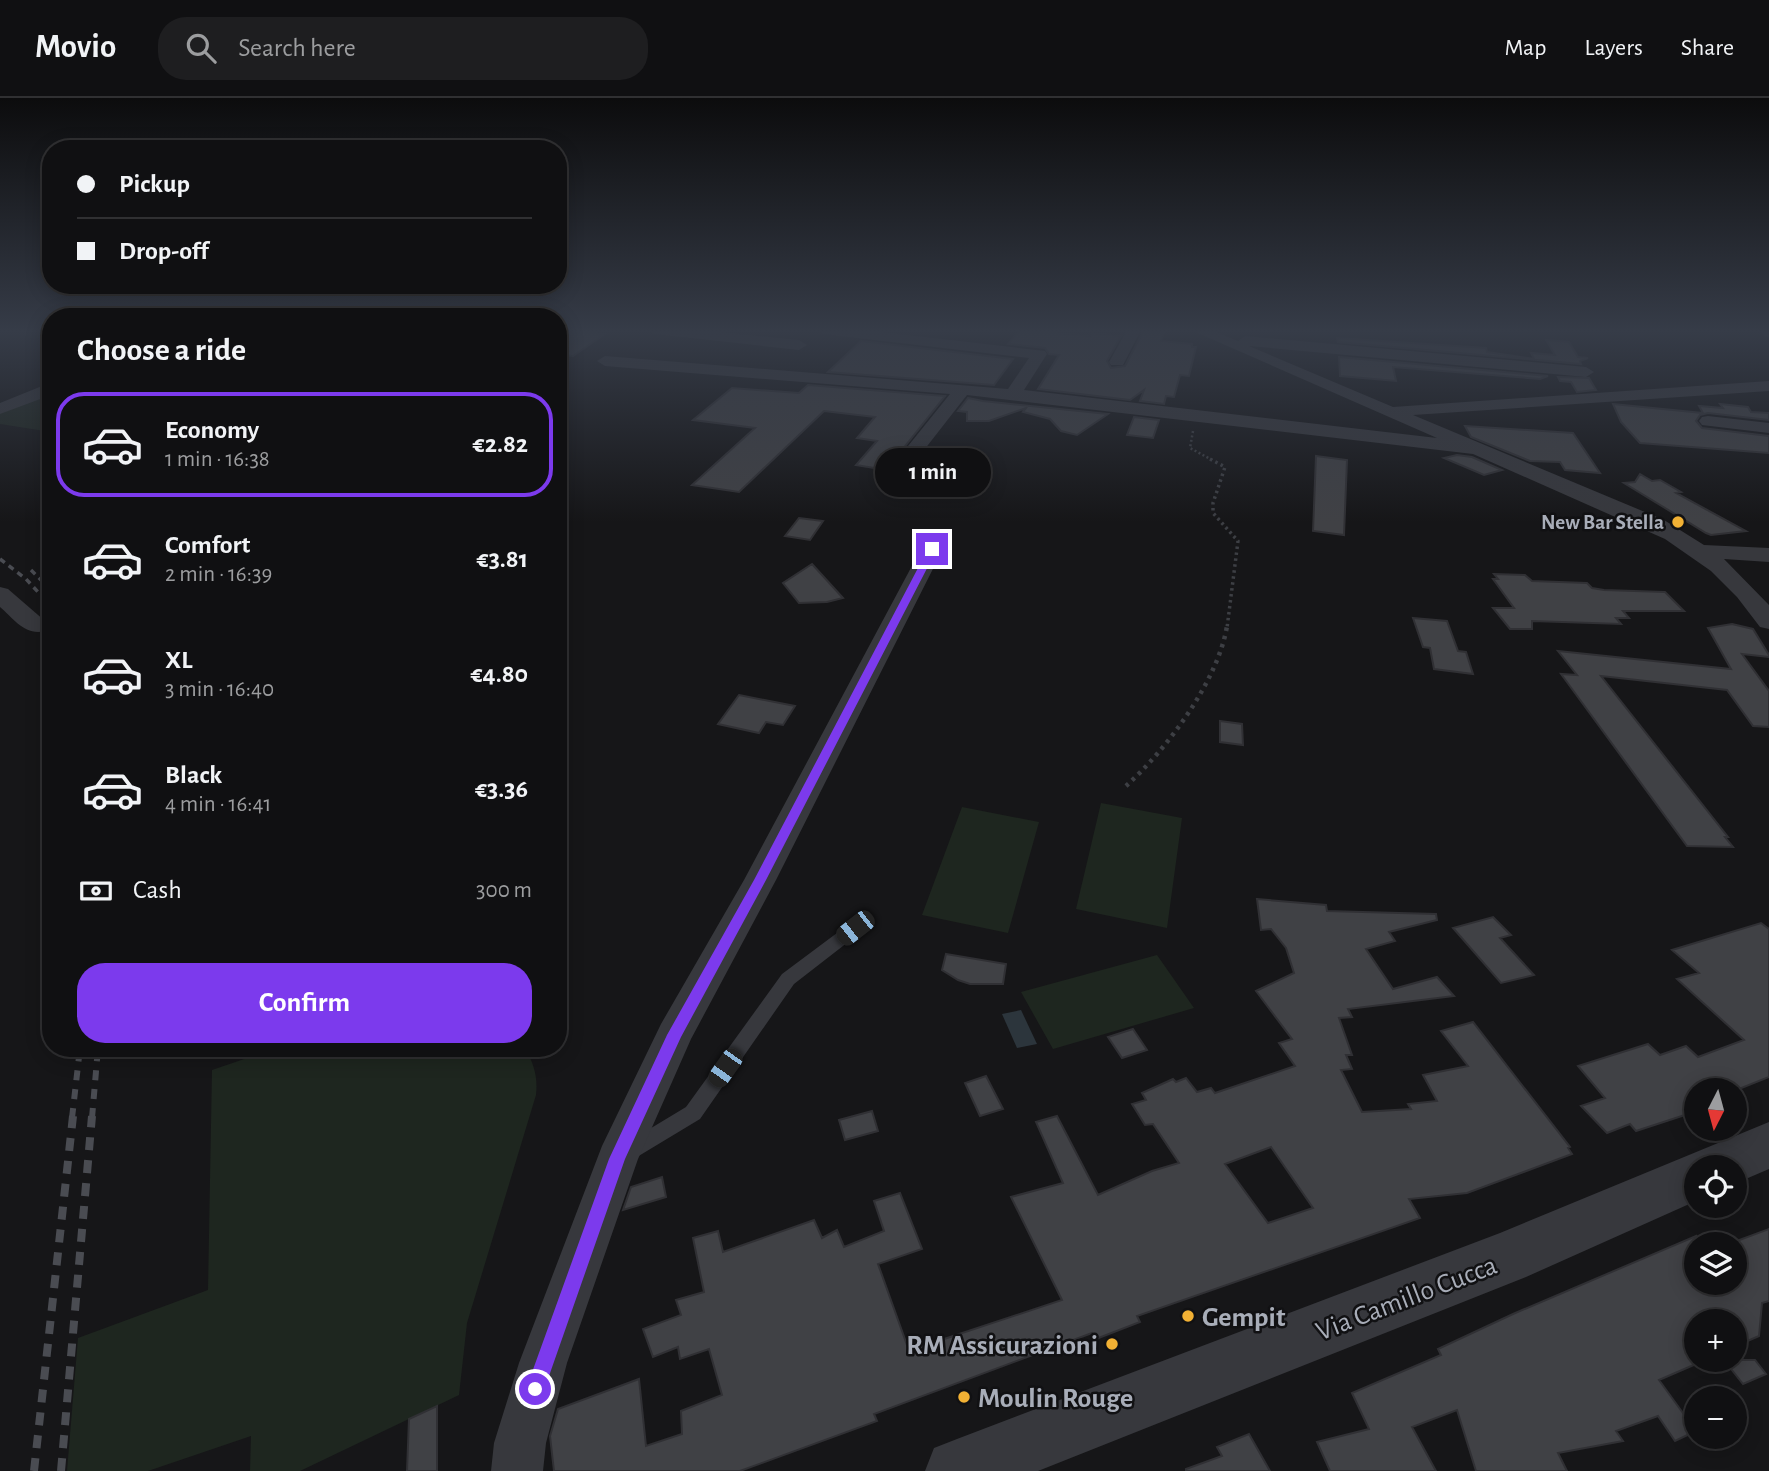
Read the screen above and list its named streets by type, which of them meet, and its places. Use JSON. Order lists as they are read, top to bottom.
{
  "streets": {
    "street": ["Via Camillo Cucca"]
  },
  "places": [
    "New Bar Stella",
    "Gempit",
    "RM Assicurazioni",
    "Moulin Rouge"
  ],
  "north": "bottom",
  "page": {
    "header": "Movio",
    "search": "Search here",
    "nav": ["Map", "Layers", "Share"],
    "banner": ["Pickup", "Drop-off"],
    "heading": "Choose a ride",
    "list": [
      {
        "name": "Economy",
        "note": "1 min · 16:38",
        "value": "€2.82"
      },
      {
        "name": "Comfort",
        "note": "2 min · 16:39",
        "value": "€3.81"
      },
      {
        "name": "XL",
        "note": "3 min · 16:40",
        "value": "€4.80"
      },
      {
        "name": "Black",
        "note": "4 min · 16:41",
        "value": "€3.36"
      }
    ],
    "bubble": "1 min",
    "pay": ["Cash", "300 m"],
    "buttons": "Confirm",
    "map_buttons": ["+", "−"]
  }
}
